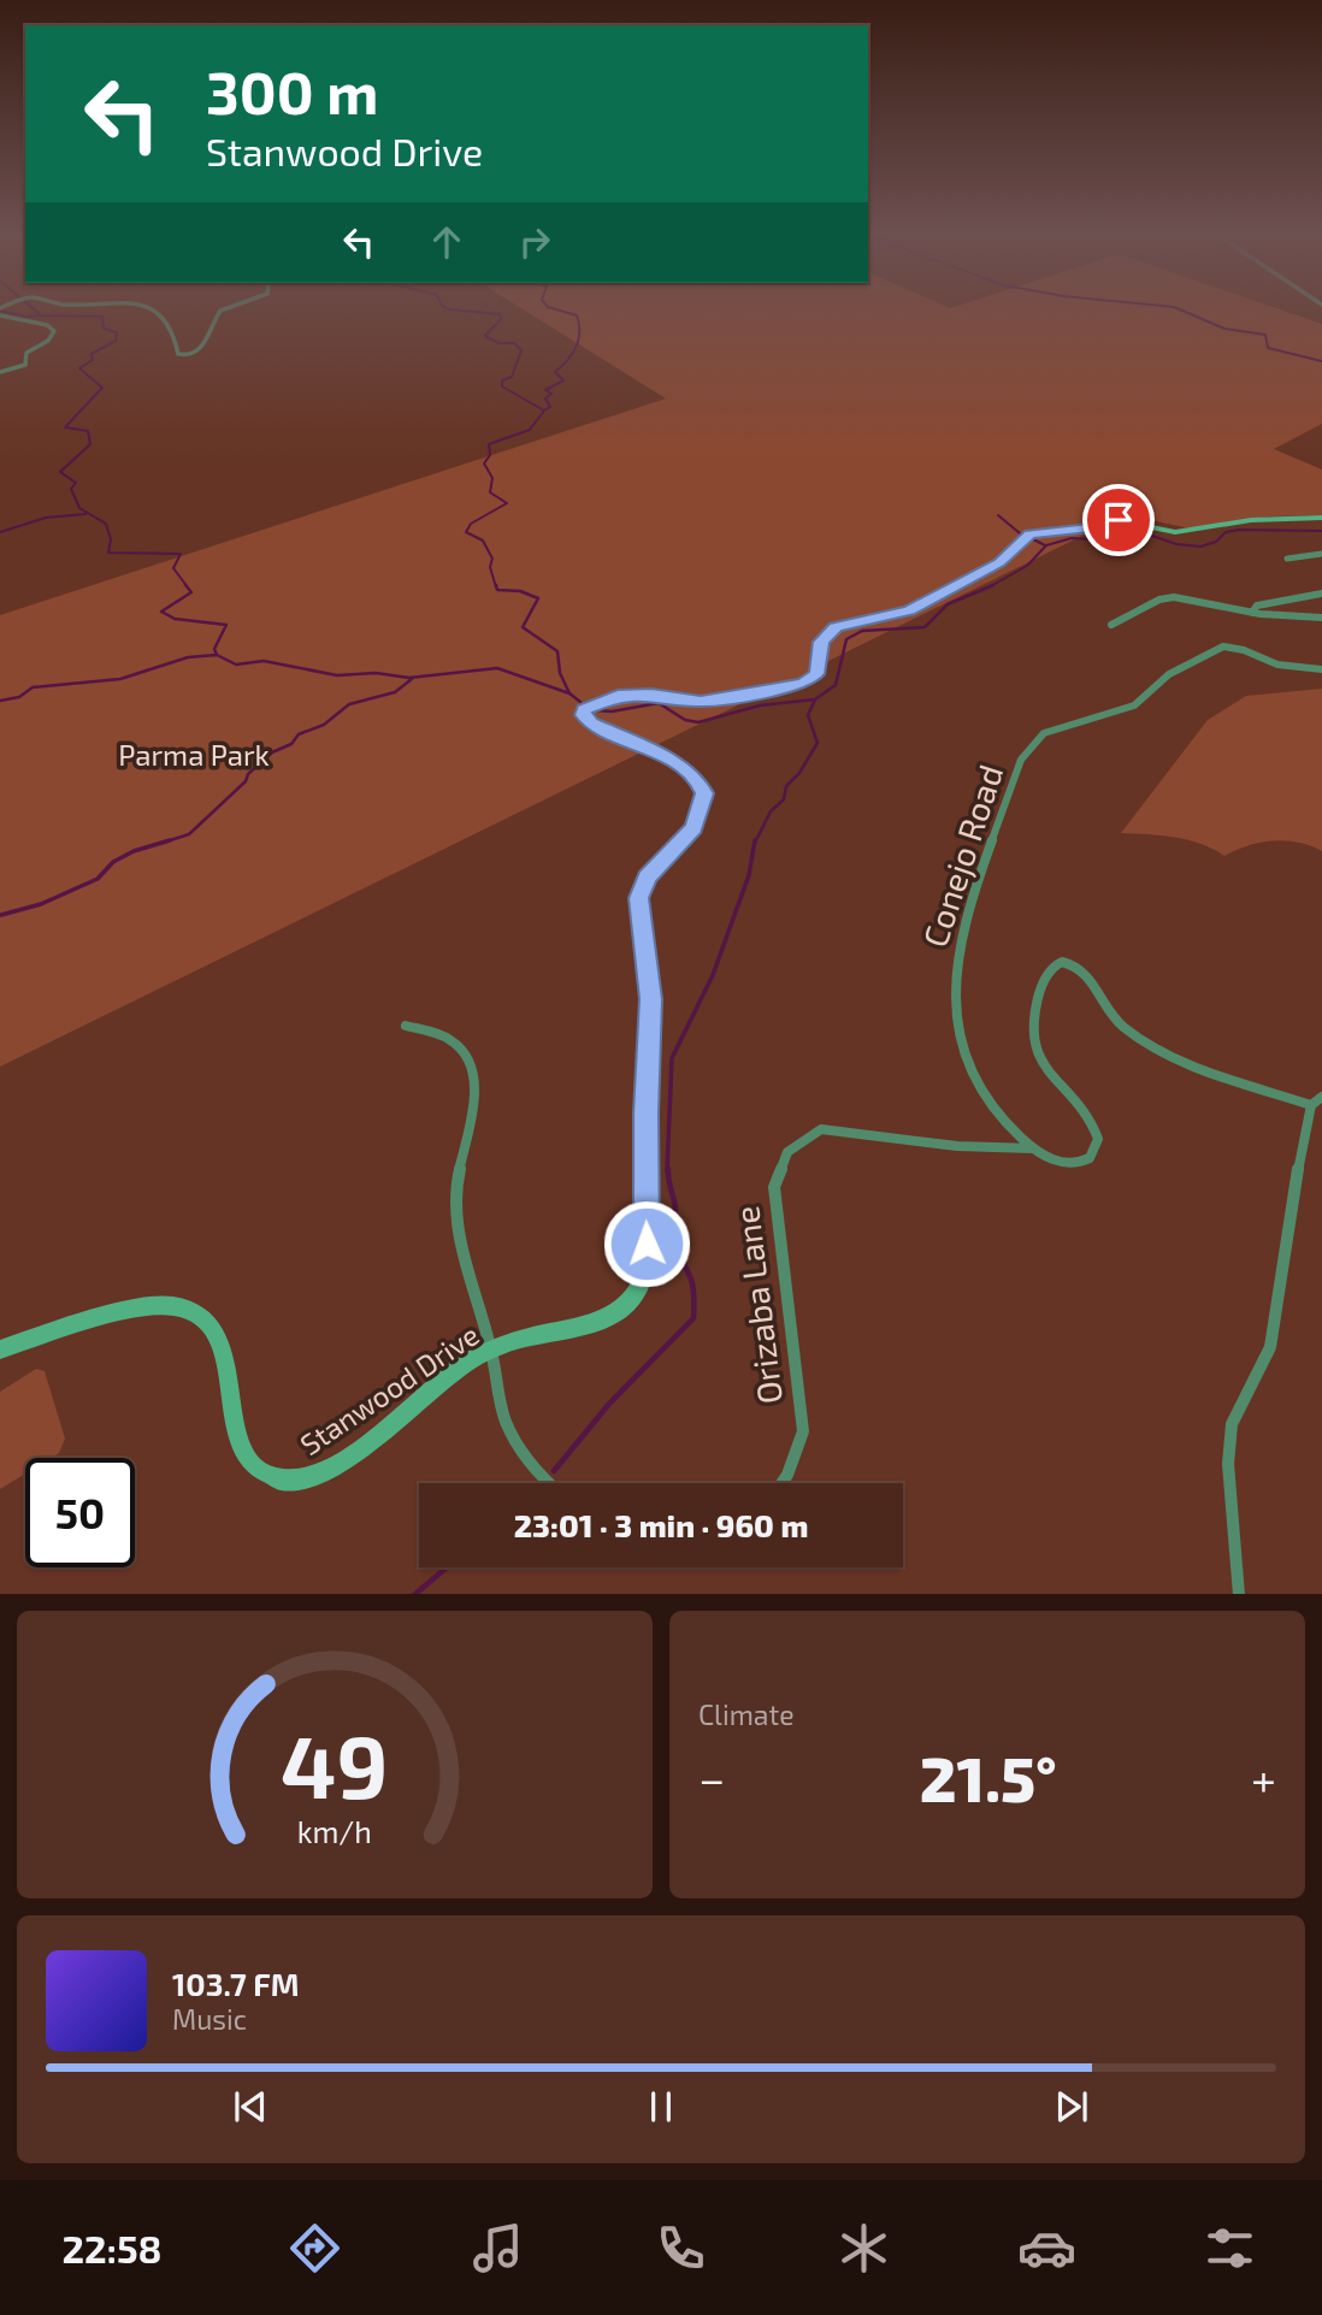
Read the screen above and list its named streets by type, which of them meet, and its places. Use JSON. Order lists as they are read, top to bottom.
{
  "streets": {
    "main road": ["Stanwood Drive"],
    "street": ["Conejo Road", "Orizaba Lane"]
  },
  "crossings": [
    ["Conejo Road", "Orizaba Lane"]
  ],
  "parks": ["Parma Park"],
  "page": {
    "turn": ["300 m", "Stanwood Drive"],
    "limit": "50",
    "trip": "23:01 · 3 min · 960 m",
    "tile": "Climate",
    "heat": ["−", "21.5°", "+"],
    "song": ["103.7 FM", "Music"],
    "tabs": "22:58",
    "gauge": ["49", "km/h"]
  }
}
